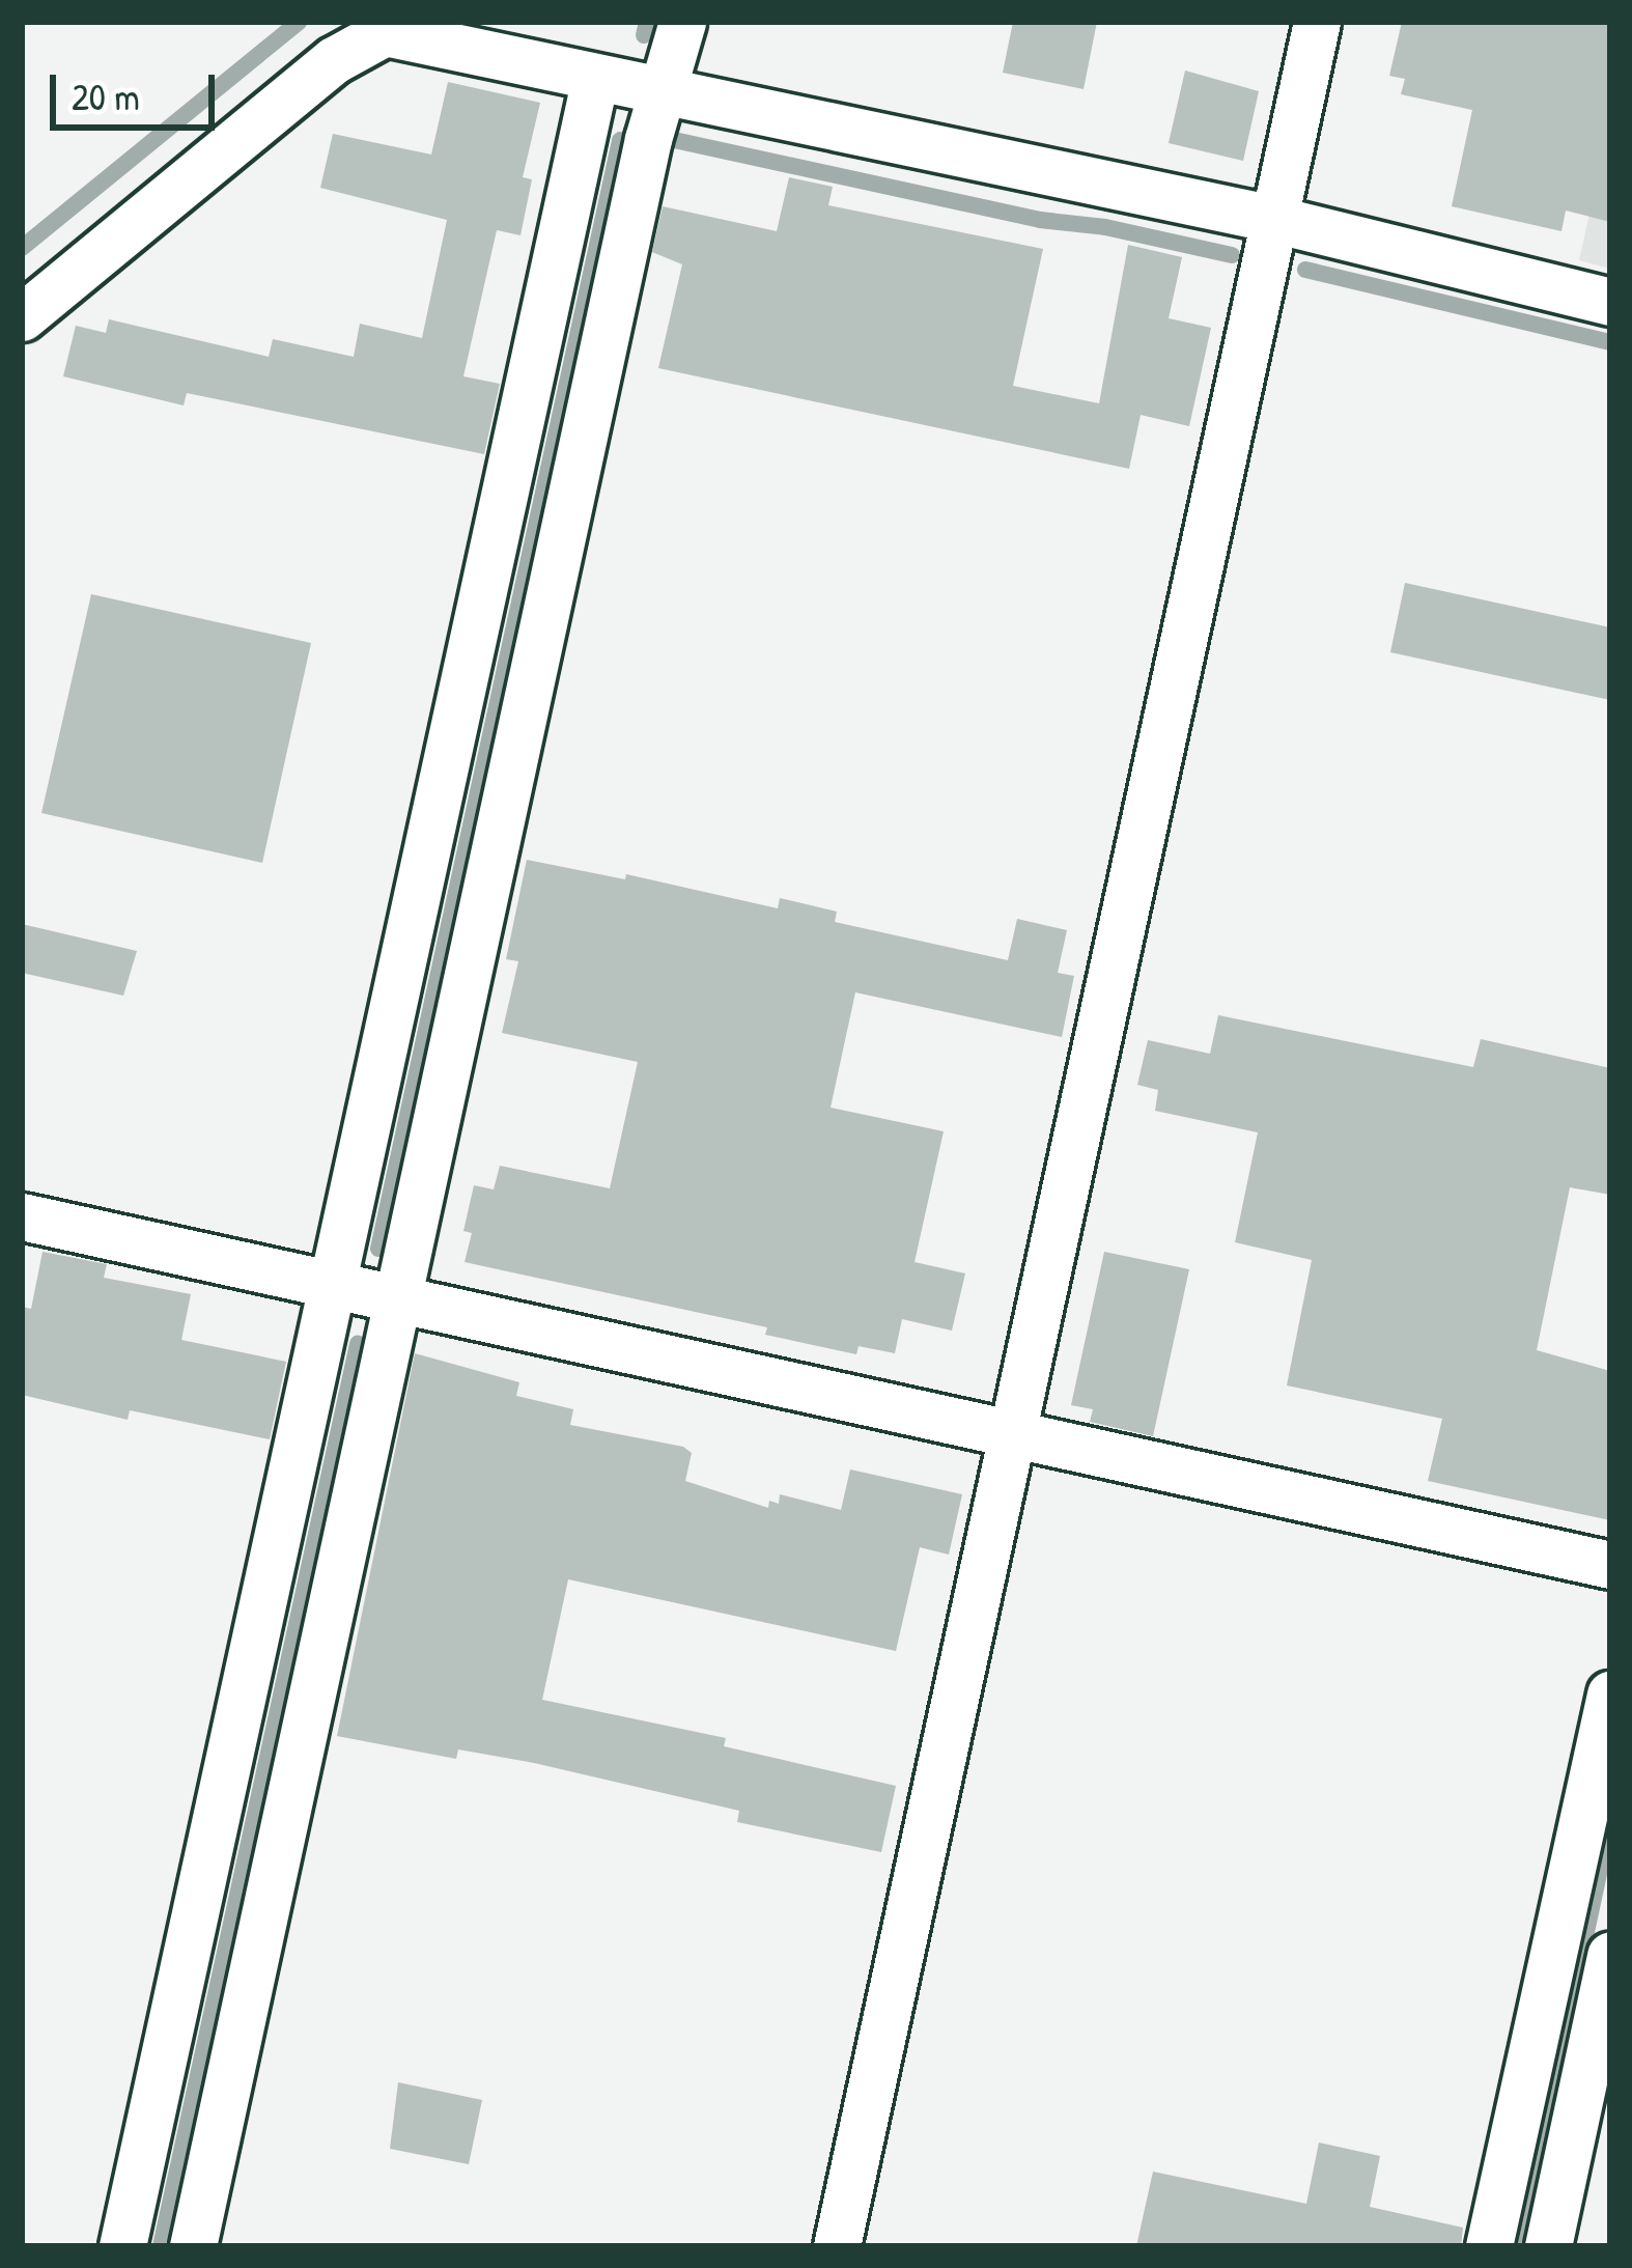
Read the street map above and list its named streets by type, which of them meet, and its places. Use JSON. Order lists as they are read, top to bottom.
{
  "scale_bar": "20 m"
}
